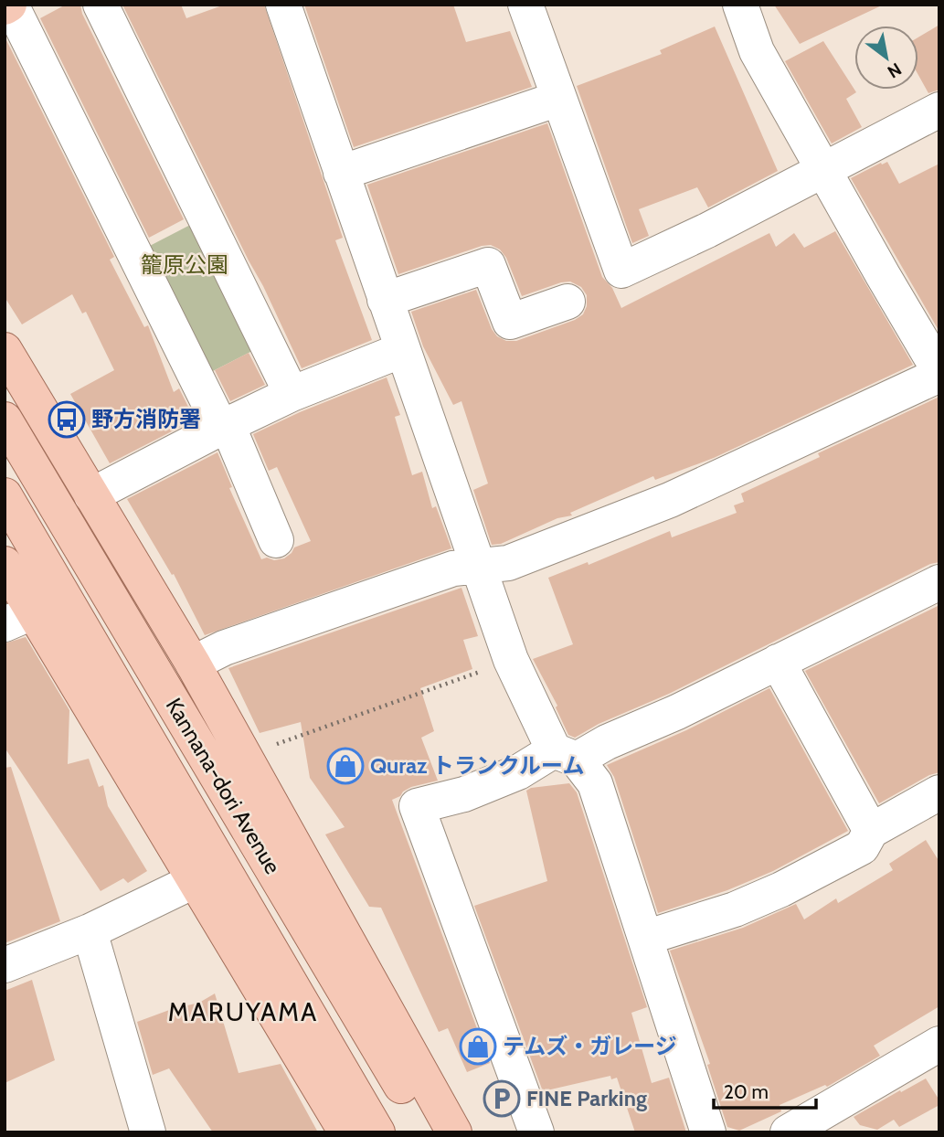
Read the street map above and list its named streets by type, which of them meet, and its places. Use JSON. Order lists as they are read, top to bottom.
{
  "streets": {
    "main road": ["Kannana-dori Avenue"]
  },
  "districts": ["MARUYAMA"],
  "parks": ["籠原公園"],
  "places": {
    "bus stop": ["野方消防署"],
    "shop": ["Quraz トランクルーム", "テムズ・ガレージ"],
    "parking": ["FINE Parking"]
  },
  "scale_bar": "20 m",
  "north": "bottom right"
}
